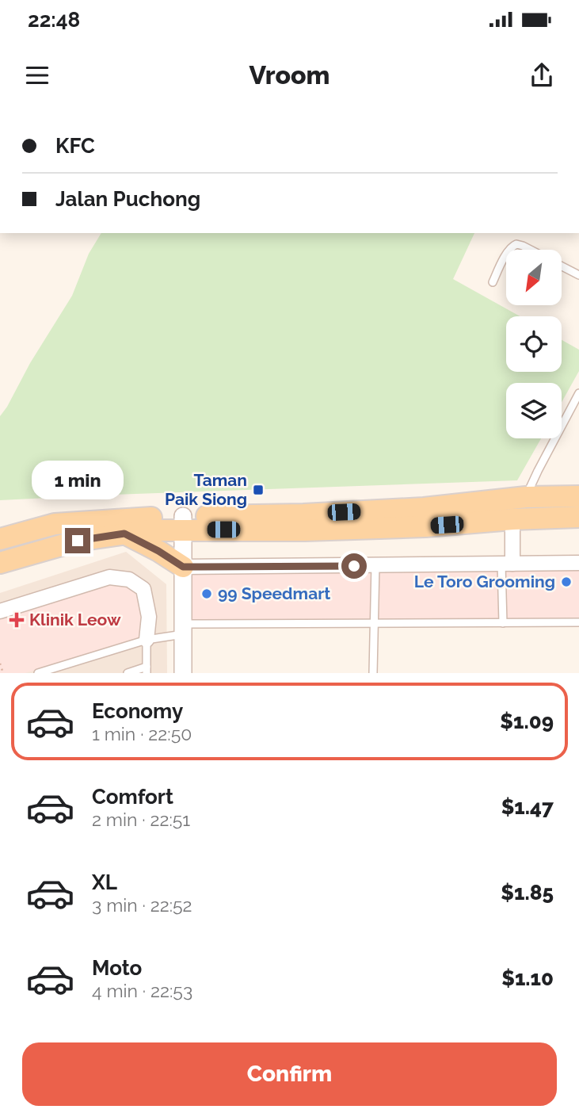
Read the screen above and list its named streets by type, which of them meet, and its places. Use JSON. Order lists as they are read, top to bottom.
{
  "places": {
    "transit": ["Taman Paik Siong"],
    "other": ["Le Toro Grooming", "99 Speedmart"],
    "health": ["Klinik Leow"]
  },
  "north": "bottom left",
  "page": {
    "status": "22:48",
    "header": "Vroom",
    "banner": ["KFC", "Jalan Puchong"],
    "bubble": "1 min",
    "list": [
      {
        "name": "Economy",
        "note": "1 min · 22:50",
        "value": "$1.09"
      },
      {
        "name": "Comfort",
        "note": "2 min · 22:51",
        "value": "$1.47"
      },
      {
        "name": "XL",
        "note": "3 min · 22:52",
        "value": "$1.85"
      },
      {
        "name": "Moto",
        "note": "4 min · 22:53",
        "value": "$1.10"
      }
    ],
    "buttons": "Confirm"
  }
}
